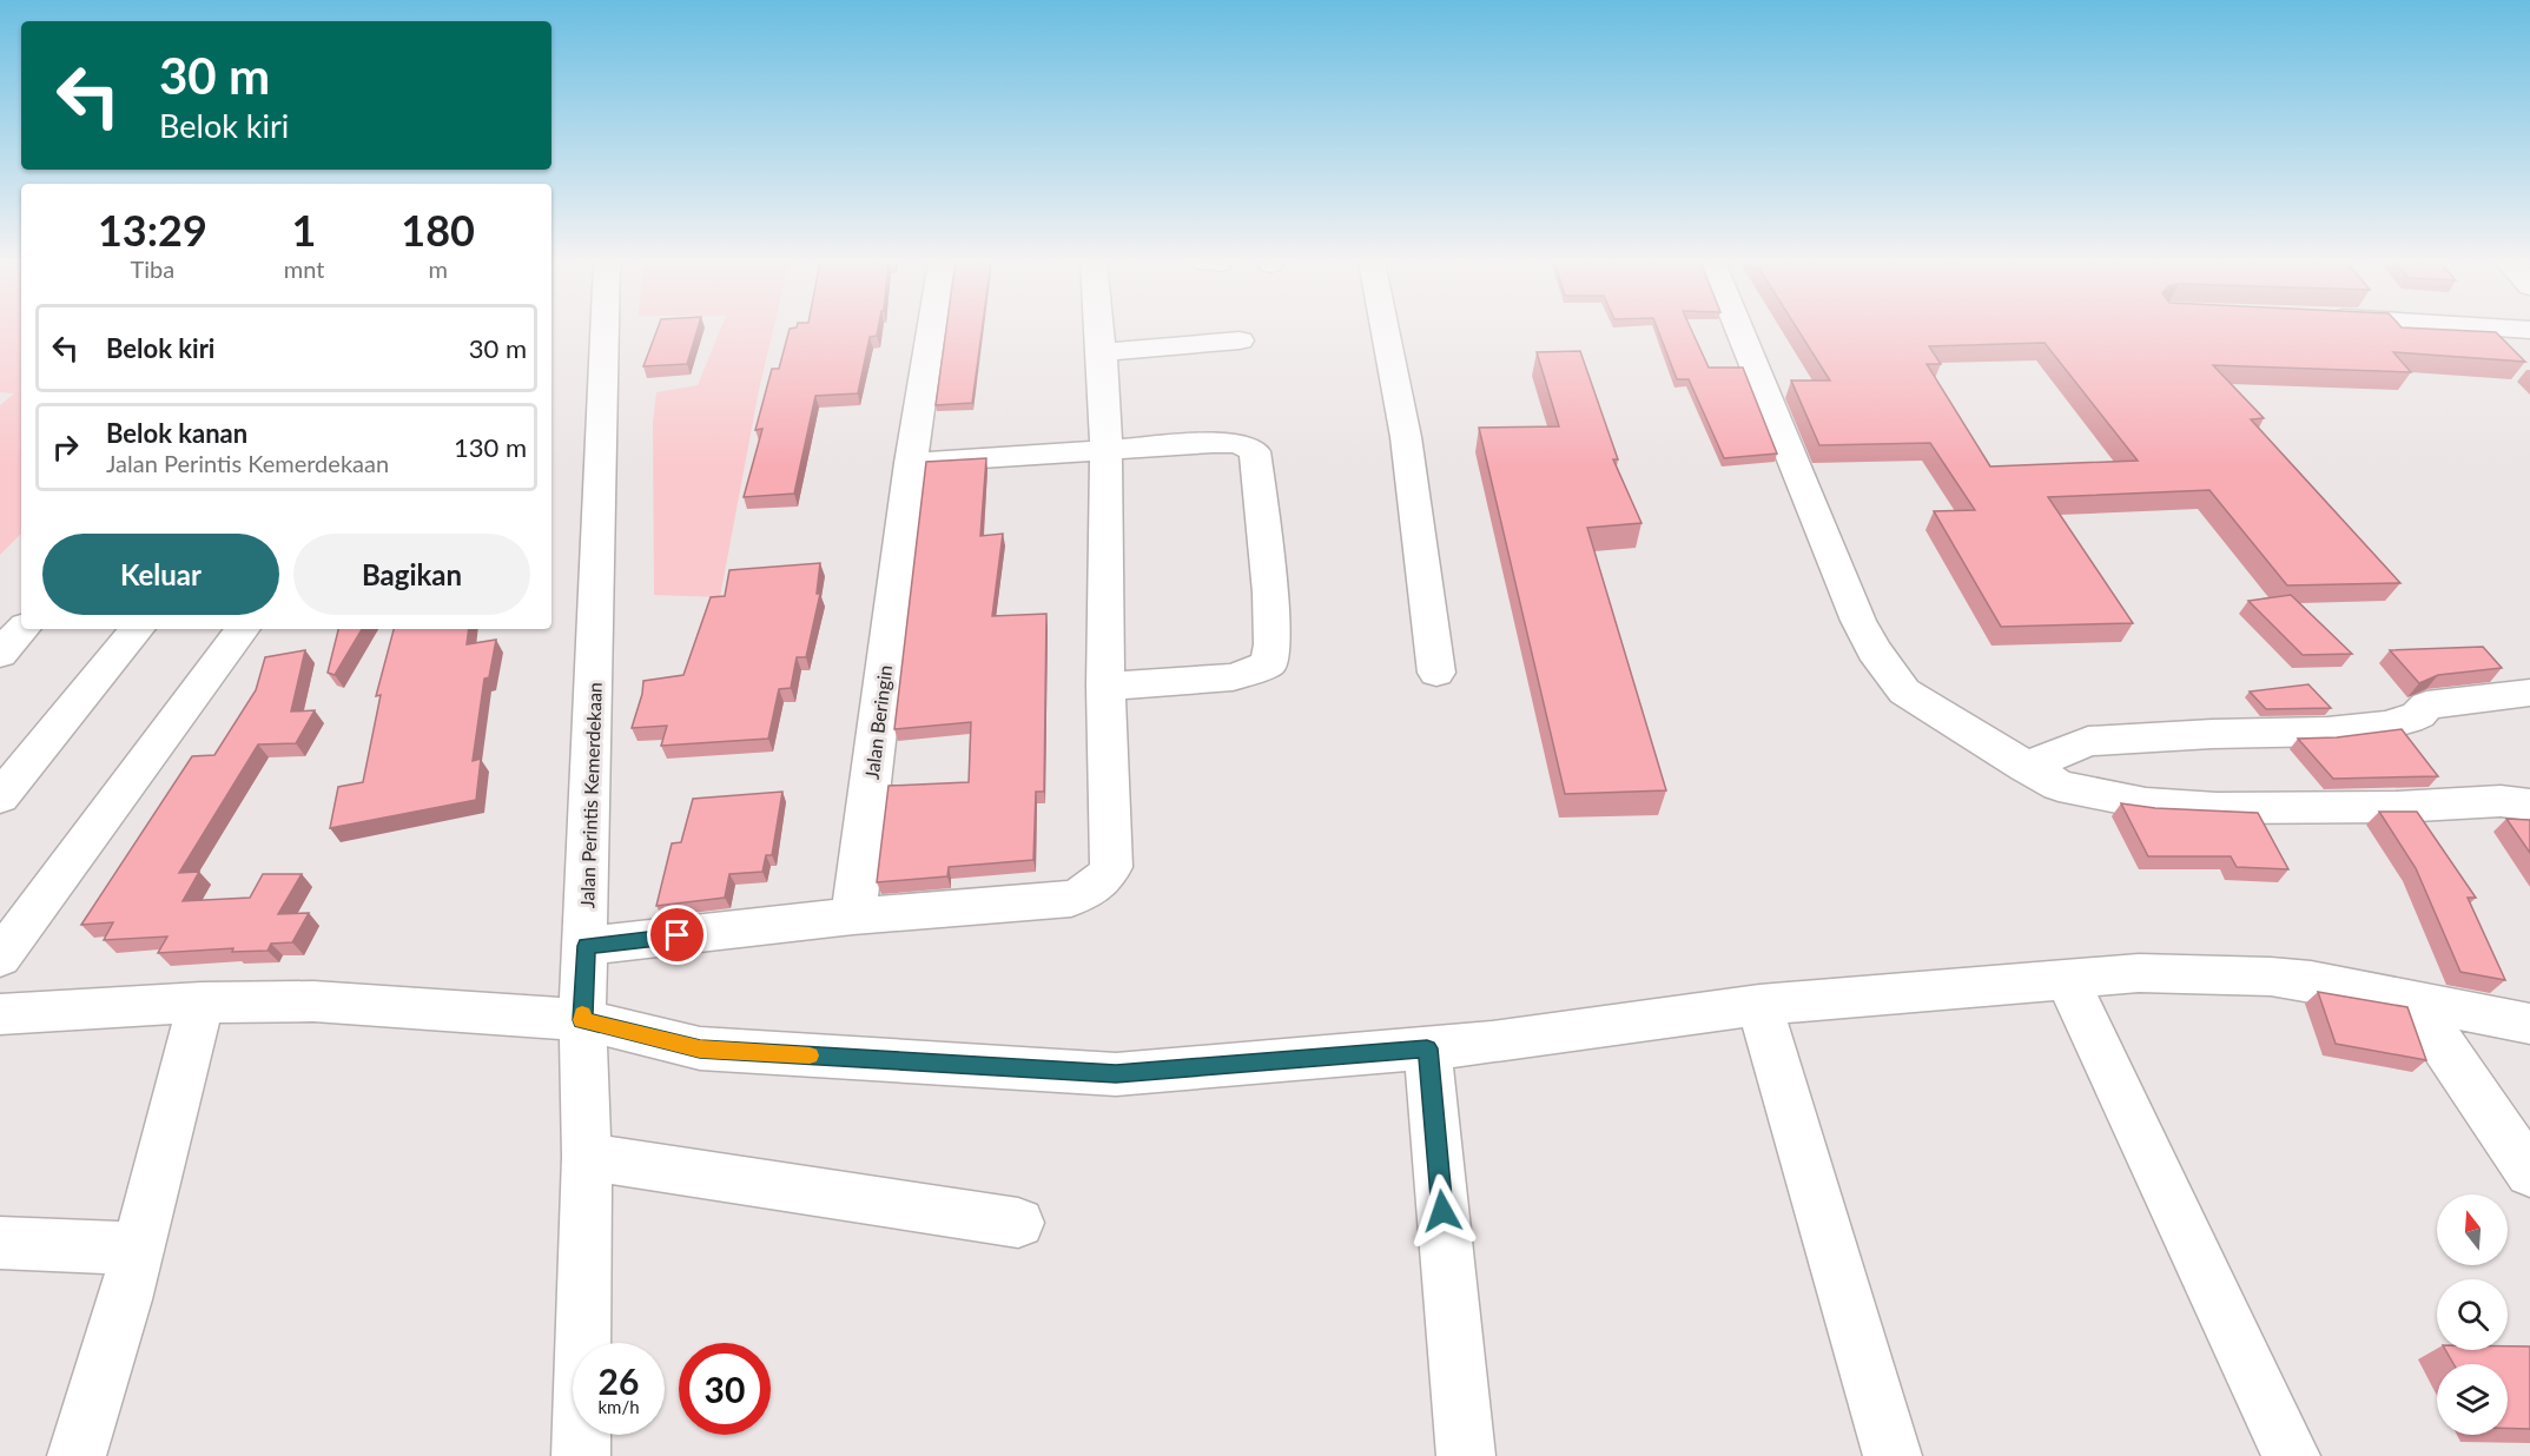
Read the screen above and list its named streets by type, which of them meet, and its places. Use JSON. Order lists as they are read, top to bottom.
{
  "streets": {
    "street": ["Jalan Beringin", "Jalan Perintis Kemerdekaan"]
  },
  "north": "top",
  "page": {
    "turn": ["30 m", "Belok kiri"],
    "eta": [
      "13:29",
      "Tiba",
      "1",
      "mnt",
      "180",
      "m"
    ],
    "list": [
      {
        "name": "Belok kiri",
        "value": "30 m"
      },
      {
        "name": "Belok kanan",
        "note": "Jalan Perintis Kemerdekaan",
        "value": "130 m"
      }
    ],
    "buttons": ["Keluar", "Bagikan"],
    "speed": "26 km/h",
    "limit": "30"
  }
}
